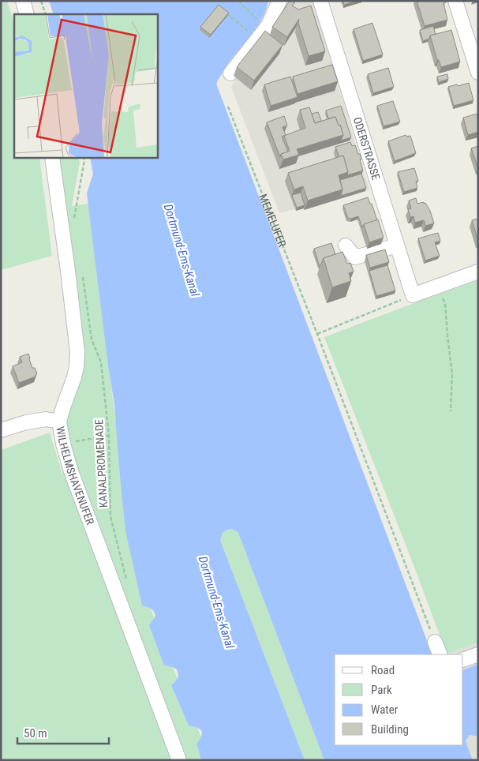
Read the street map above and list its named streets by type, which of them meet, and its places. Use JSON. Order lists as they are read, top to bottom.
{
  "streets": {
    "street": ["ODERSTRASSE", "WILHELMSHAVENUFER"],
    "path": ["MEMELUFER", "KANALPROMENADE"]
  },
  "water": ["Dortmund-Ems-Kanal"],
  "legend": [
    "Road",
    "Park",
    "Water",
    "Building"
  ],
  "scale_bar": "50 m"
}
